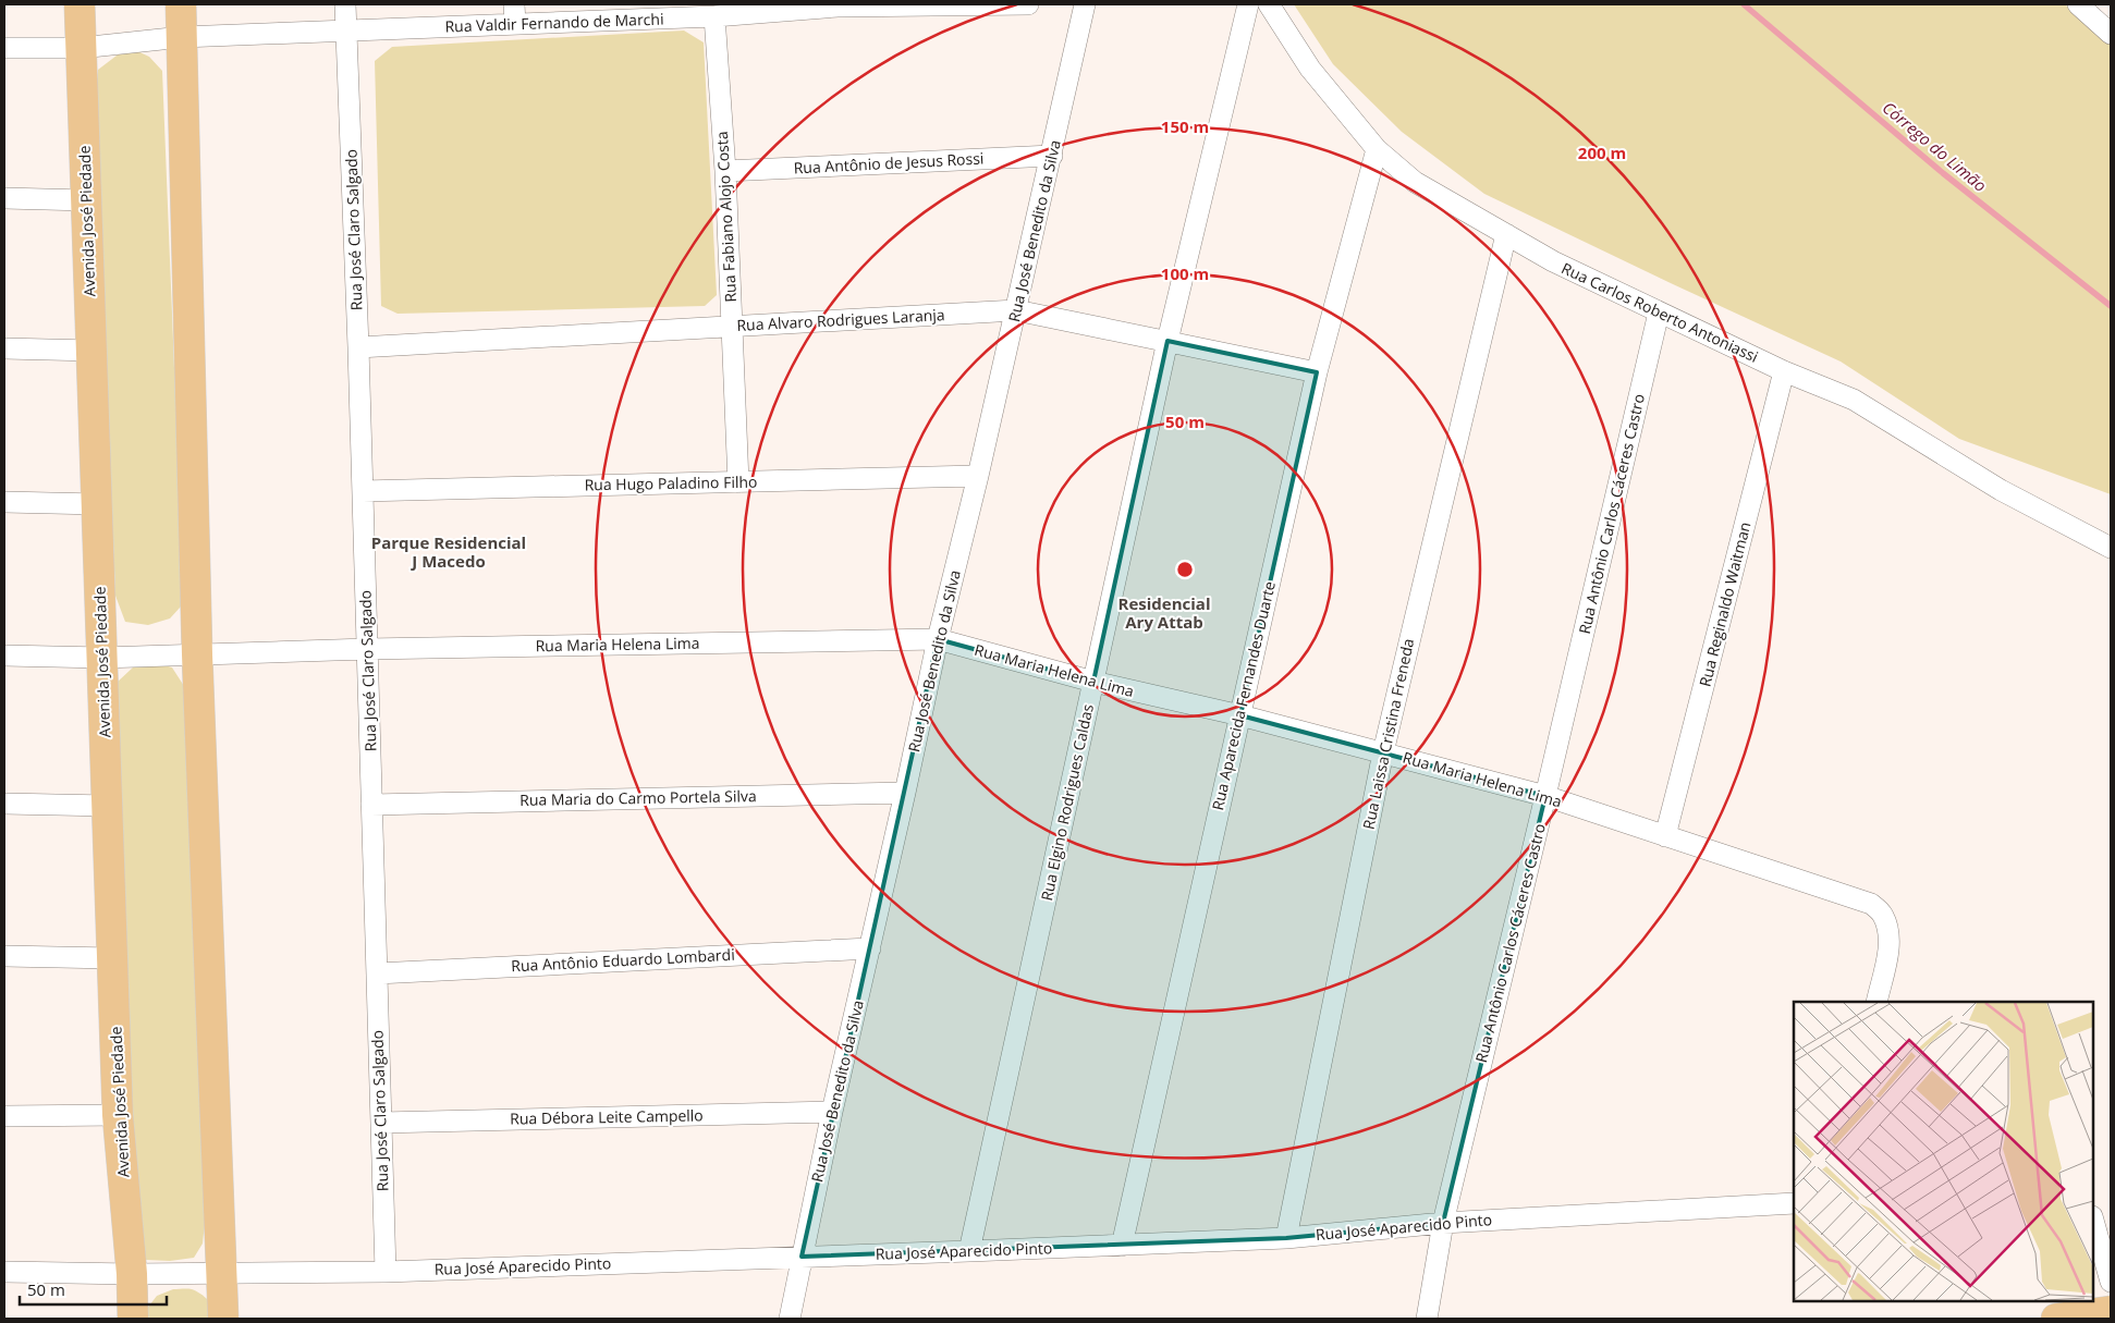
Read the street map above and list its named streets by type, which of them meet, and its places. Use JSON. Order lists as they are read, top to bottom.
{
  "streets": {
    "main road": ["Avenida José Piedade"],
    "street": [
      "Rua Valdir Fernando de Marchi",
      "Rua Antônio de Jesus Rossi",
      "Rua Fabiano Alojo Costa",
      "Rua José Claro Salgado",
      "Rua José Benedito da Silva",
      "Rua Carlos Roberto Antoniassi",
      "Rua Alvaro Rodrigues Laranja",
      "Rua Hugo Paladino Filho",
      "Rua Antônio Carlos Cáceres Castro",
      "Rua Reginaldo Waitman",
      "Rua Maria Helena Lima",
      "Rua Aparecida Fernandes Duarte",
      "Rua Laissa Cristina Freneda",
      "Rua Maria do Carmo Portela Silva",
      "Rua Elgino Rodrigues Caldas",
      "Rua Antônio Eduardo Lombardi",
      "Rua Débora Leite Campello",
      "Rua José Aparecido Pinto"
    ]
  },
  "crossings": [
    ["Rua Valdir Fernando de Marchi", "Rua Fabiano Alojo Costa"],
    ["Rua Valdir Fernando de Marchi", "Avenida José Piedade"],
    ["Rua Valdir Fernando de Marchi", "Rua José Claro Salgado"],
    ["Rua Antônio de Jesus Rossi", "Rua Fabiano Alojo Costa"],
    ["Rua Antônio de Jesus Rossi", "Rua José Benedito da Silva"],
    ["Rua Fabiano Alojo Costa", "Rua Alvaro Rodrigues Laranja"],
    ["Rua Fabiano Alojo Costa", "Rua Hugo Paladino Filho"],
    ["Avenida José Piedade", "Rua Maria Helena Lima"],
    ["Avenida José Piedade", "Rua José Aparecido Pinto"],
    ["Rua José Claro Salgado", "Rua Alvaro Rodrigues Laranja"],
    ["Rua José Claro Salgado", "Rua Hugo Paladino Filho"],
    ["Rua José Claro Salgado", "Rua Maria Helena Lima"],
    ["Rua José Claro Salgado", "Rua Maria do Carmo Portela Silva"],
    ["Rua José Claro Salgado", "Rua Antônio Eduardo Lombardi"],
    ["Rua José Claro Salgado", "Rua Débora Leite Campello"],
    ["Rua José Claro Salgado", "Rua José Aparecido Pinto"],
    ["Rua José Benedito da Silva", "Rua Alvaro Rodrigues Laranja"],
    ["Rua José Benedito da Silva", "Rua Hugo Paladino Filho"],
    ["Rua José Benedito da Silva", "Rua Maria Helena Lima"],
    ["Rua José Benedito da Silva", "Rua Maria do Carmo Portela Silva"],
    ["Rua José Benedito da Silva", "Rua Antônio Eduardo Lombardi"],
    ["Rua José Benedito da Silva", "Rua Débora Leite Campello"],
    ["Rua José Benedito da Silva", "Rua José Aparecido Pinto"],
    ["Rua Carlos Roberto Antoniassi", "Rua Antônio Carlos Cáceres Castro"],
    ["Rua Carlos Roberto Antoniassi", "Rua Reginaldo Waitman"],
    ["Rua Carlos Roberto Antoniassi", "Rua Aparecida Fernandes Duarte"],
    ["Rua Carlos Roberto Antoniassi", "Rua Laissa Cristina Freneda"],
    ["Rua Alvaro Rodrigues Laranja", "Rua Aparecida Fernandes Duarte"],
    ["Rua Alvaro Rodrigues Laranja", "Rua Elgino Rodrigues Caldas"],
    ["Rua Antônio Carlos Cáceres Castro", "Rua Maria Helena Lima"],
    ["Rua Antônio Carlos Cáceres Castro", "Rua José Aparecido Pinto"],
    ["Rua Reginaldo Waitman", "Rua Maria Helena Lima"],
    ["Rua Maria Helena Lima", "Rua Aparecida Fernandes Duarte"],
    ["Rua Maria Helena Lima", "Rua Laissa Cristina Freneda"],
    ["Rua Maria Helena Lima", "Rua Elgino Rodrigues Caldas"],
    ["Rua Aparecida Fernandes Duarte", "Rua José Aparecido Pinto"],
    ["Rua Laissa Cristina Freneda", "Rua José Aparecido Pinto"],
    ["Rua Elgino Rodrigues Caldas", "Rua José Aparecido Pinto"]
  ],
  "districts": ["Parque Residencial J Macedo", "Residencial Ary Attab"],
  "water": ["Córrego do Limão"],
  "scale_bar": "50 m",
  "rings": [
    "150 m",
    "200 m",
    "100 m",
    "50 m"
  ]
}
